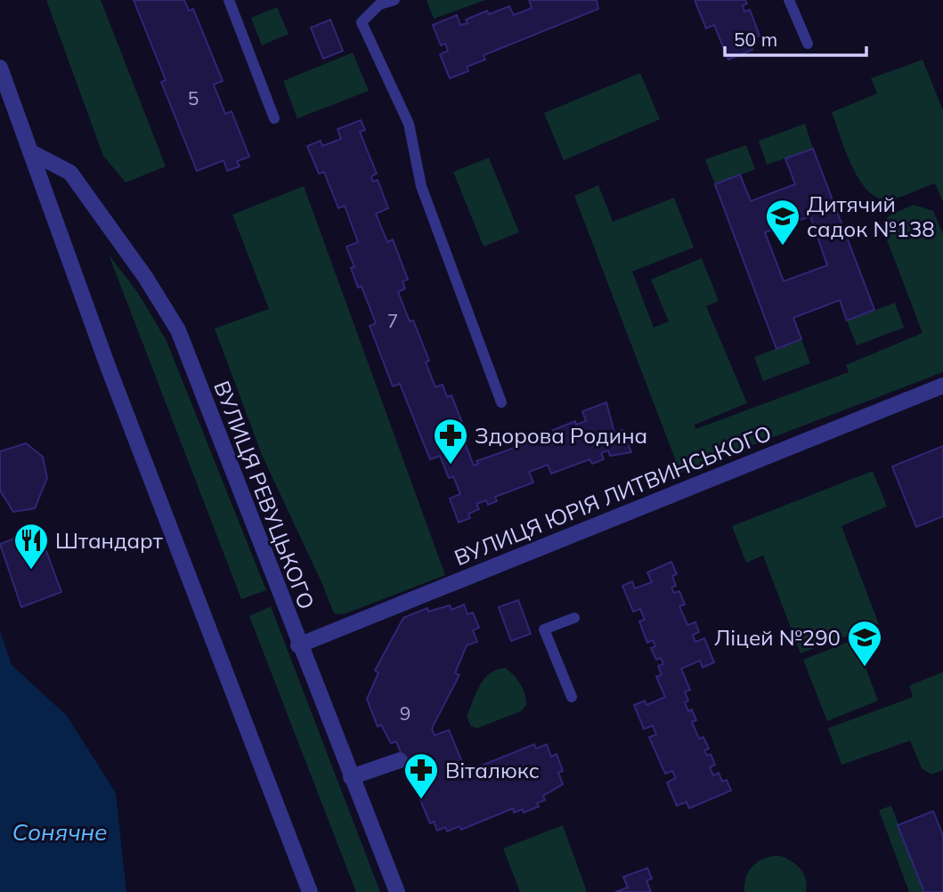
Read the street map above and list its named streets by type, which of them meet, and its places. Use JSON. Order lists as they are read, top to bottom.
{
  "streets": {
    "street": ["ВУЛИЦЯ РЕВУЦЬКОГО", "ВУЛИЦЯ ЮРІЯ ЛИТВИНСЬКОГО"]
  },
  "crossings": [
    ["ВУЛИЦЯ РЕВУЦЬКОГО", "ВУЛИЦЯ ЮРІЯ ЛИТВИНСЬКОГО"]
  ],
  "water": ["Сонячне"],
  "places": {
    "school or university": ["Дитячий садок №138", "Ліцей №290"],
    "pharmacy": ["Здорова Родина", "Віталюкс"],
    "restaurant": ["Штандарт"]
  },
  "house_numbers": ["5", "7", "9"],
  "scale_bar": "50 m"
}
